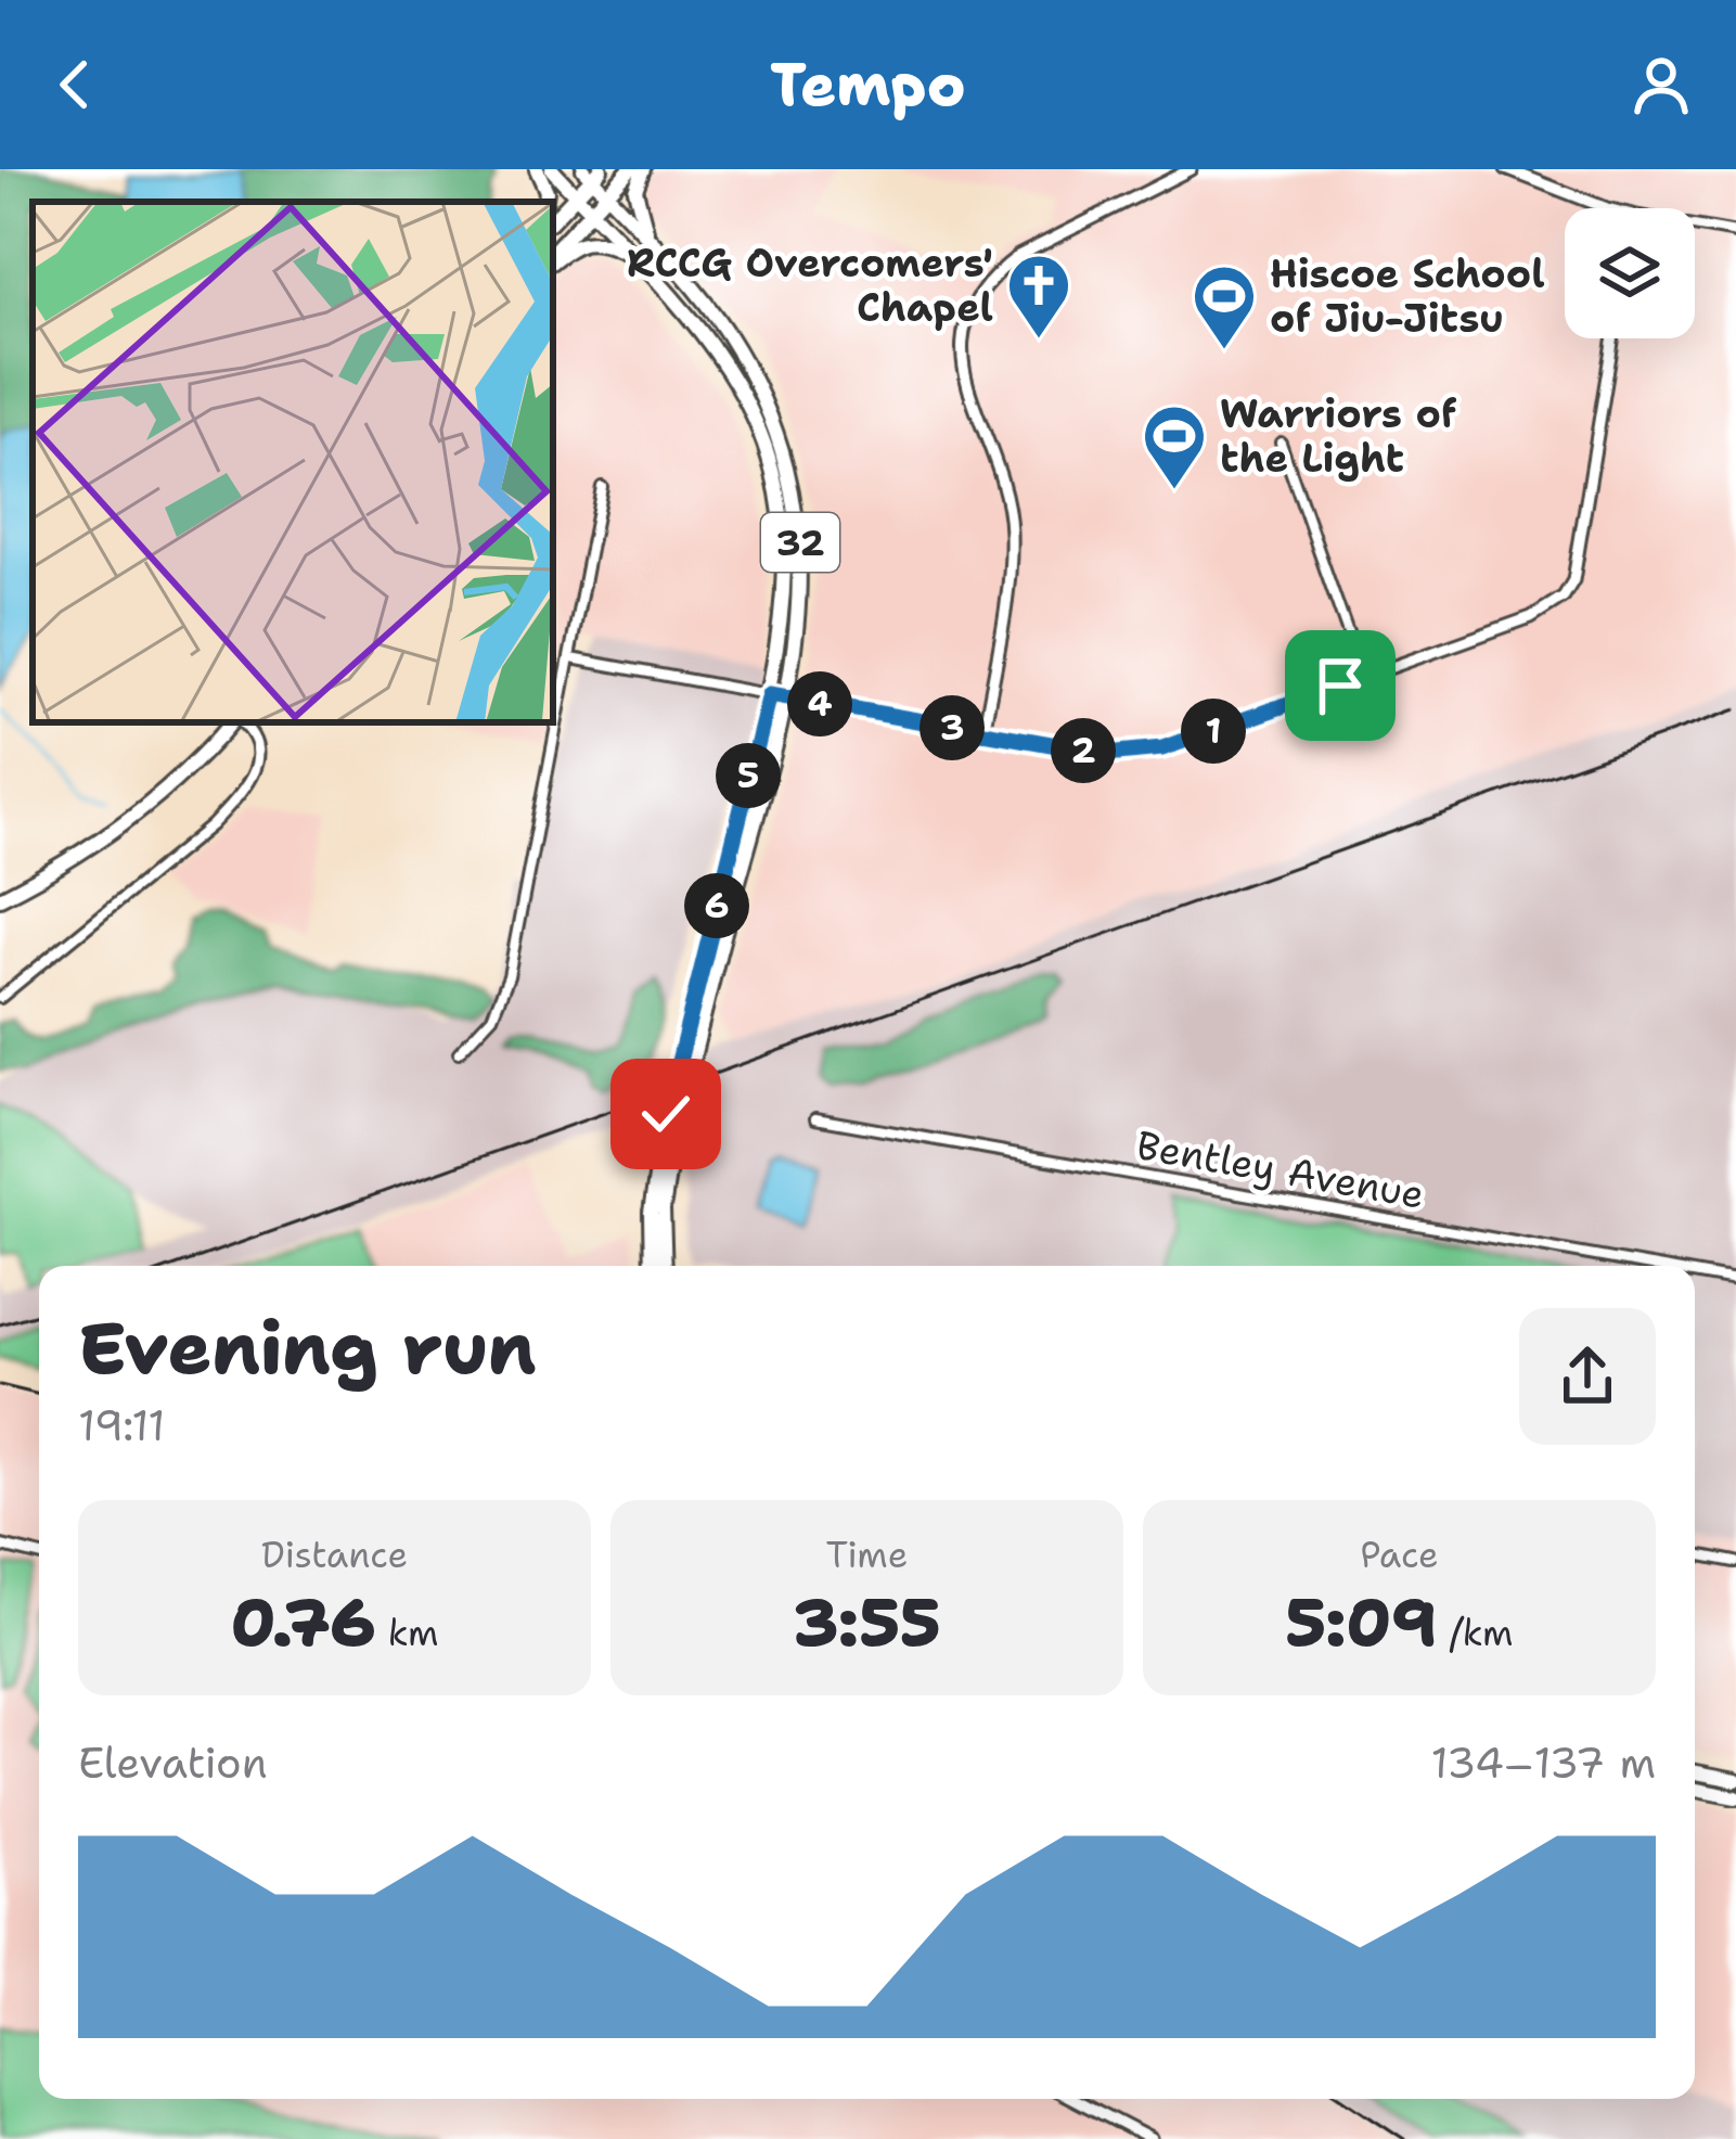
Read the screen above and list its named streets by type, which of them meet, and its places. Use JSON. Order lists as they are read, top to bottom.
{
  "streets": {
    "main road": ["32"],
    "street": ["Bentley Avenue"]
  },
  "places": {
    "church": ["RCCG Overcomers' Chapel"],
    "sports": ["Hiscoe School of Jiu-Jitsu", "Warriors of the Light"]
  },
  "page": {
    "header": "Tempo",
    "pins": [
      "4",
      "3",
      "1",
      "2",
      "5",
      "6"
    ],
    "heading": ["Evening run", "19:11"],
    "stats": [
      ["Distance", "0.76 km"],
      ["Time", "3:55"],
      ["Pace", "5:09 /km"]
    ],
    "chart": ["Elevation", "134–137 m"]
  }
}
